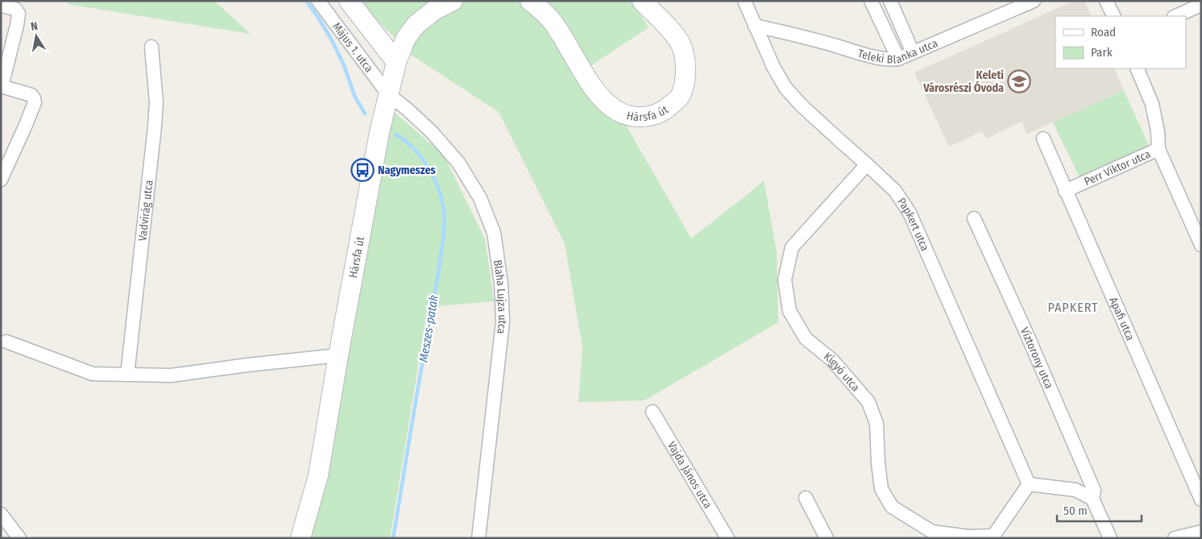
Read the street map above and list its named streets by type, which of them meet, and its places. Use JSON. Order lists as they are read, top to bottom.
{
  "streets": {
    "street": [
      "Teleki Blanka utca",
      "Május 1. utca",
      "Hársfa út",
      "Perr Viktor utca",
      "Vadvirág utca",
      "Papkert utca",
      "Blaha Lujza utca",
      "Apafi utca",
      "Víztorony utca",
      "Kígyó utca",
      "Vajda János utca"
    ]
  },
  "crossings": [
    ["Teleki Blanka utca", "Papkert utca"],
    ["Május 1. utca", "Hársfa út"],
    ["Május 1. utca", "Blaha Lujza utca"],
    ["Hársfa út", "Blaha Lujza utca"],
    ["Perr Viktor utca", "Apafi utca"],
    ["Papkert utca", "Kígyó utca"]
  ],
  "districts": ["PAPKERT"],
  "water": ["Meszes-patak"],
  "places": {
    "school or university": ["Keleti Városrészi Óvoda"],
    "bus stop": ["Nagymeszes"]
  },
  "legend": ["Road", "Park"],
  "scale_bar": "50 m",
  "north": "top"
}
